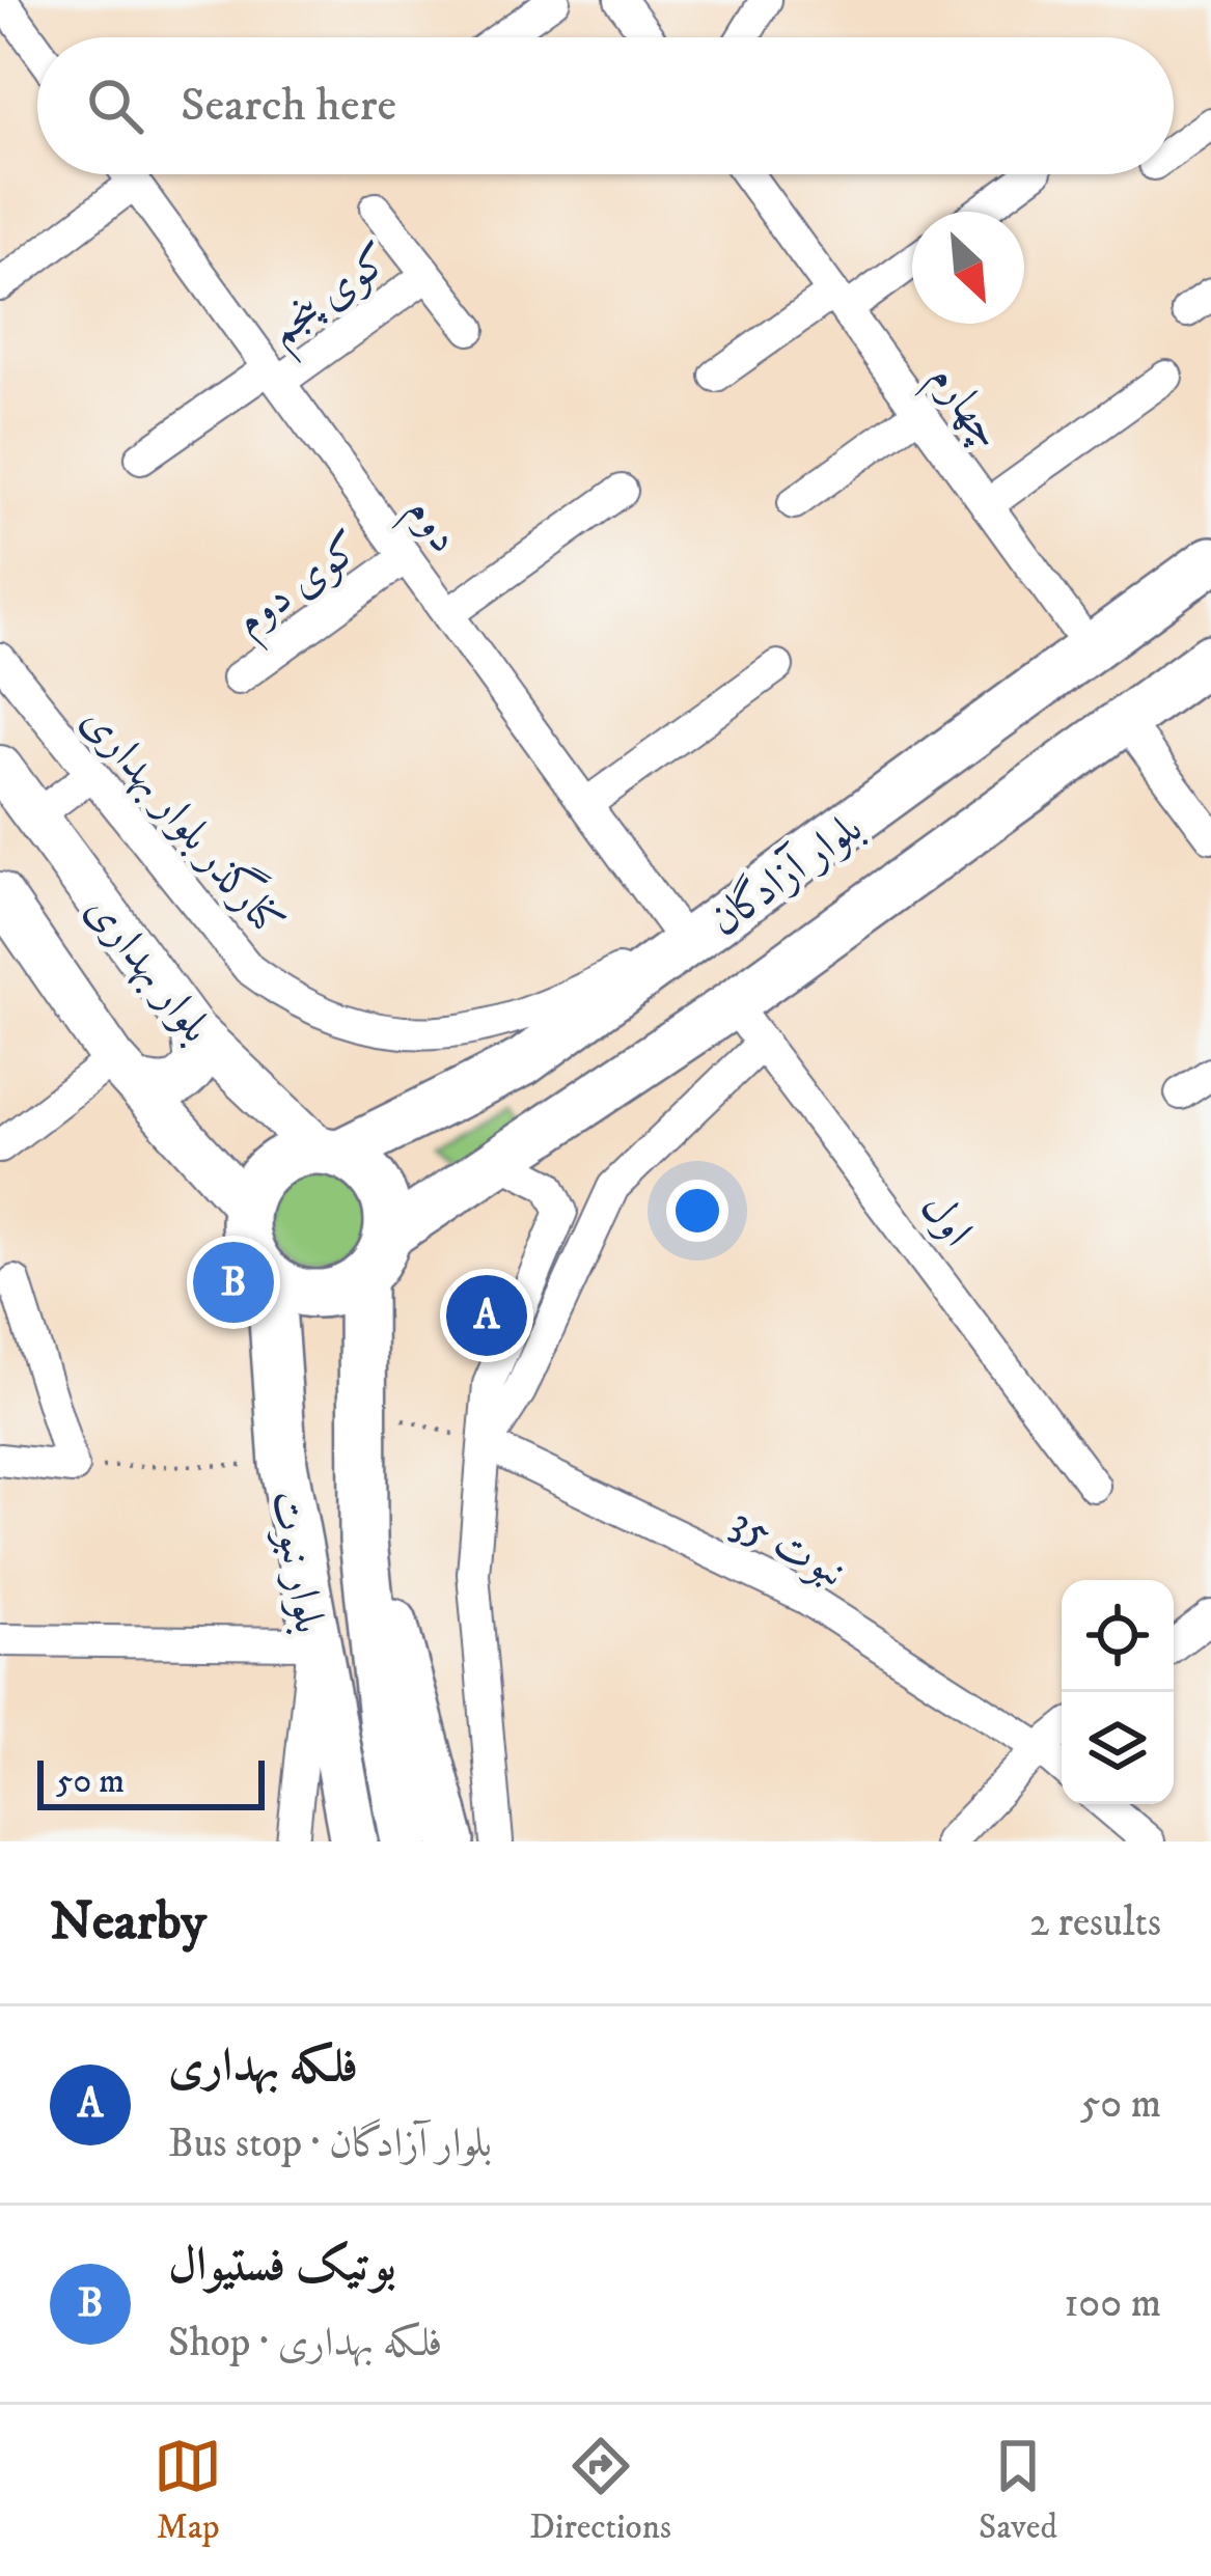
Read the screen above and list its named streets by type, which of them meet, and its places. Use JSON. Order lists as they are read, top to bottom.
{
  "streets": {
    "main road": ["بلوار آزادگان", "بلوار بهداری", "بلوار نبوت"],
    "street": [
      "کوی پنجم",
      "چهارم",
      "دوم",
      "کوی دوم",
      "کنارگذر بلوار بهداری",
      "اول",
      "نبوت 35"
    ]
  },
  "crossings": [
    ["کوی پنجم", "دوم"],
    ["چهارم", "بلوار آزادگان"],
    ["دوم", "کوی دوم"],
    ["دوم", "کنارگذر بلوار بهداری"],
    ["دوم", "بلوار آزادگان"],
    ["کنارگذر بلوار بهداری", "بلوار آزادگان"],
    ["بلوار آزادگان", "بلوار بهداری"],
    ["بلوار آزادگان", "اول"],
    ["بلوار آزادگان", "بلوار نبوت"],
    ["بلوار بهداری", "بلوار نبوت"]
  ],
  "scale_bar": "50 m",
  "north": "bottom right",
  "page": {
    "search": "Search here",
    "pins": ["B", "A"],
    "scale": "50 m",
    "heading": ["Nearby", "2 results"],
    "list": [
      {
        "mark": "A",
        "name": "فلکه بهداری",
        "note": "Bus stop · بلوار آزادگان",
        "value": "50 m"
      },
      {
        "mark": "B",
        "name": "بوتیک فستیوال",
        "note": "Shop · فلکه بهداری",
        "value": "100 m"
      }
    ],
    "nav": ["Map", "Directions", "Saved"]
  }
}
